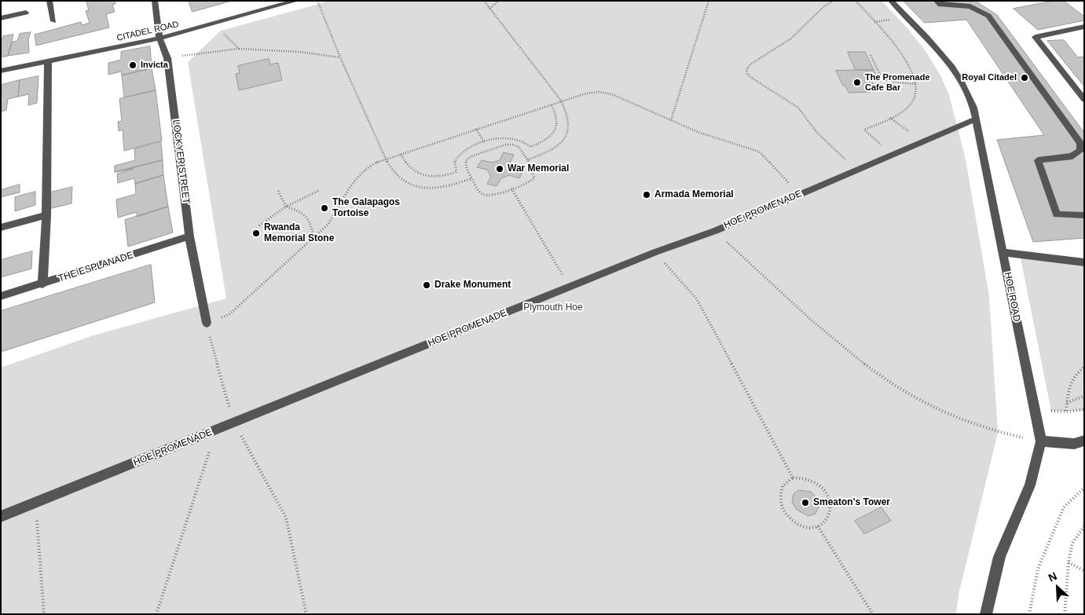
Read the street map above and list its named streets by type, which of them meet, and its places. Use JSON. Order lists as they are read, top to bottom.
{
  "streets": {
    "street": [
      "CITADEL ROAD",
      "LOCKYER STREET",
      "HOE PROMENADE",
      "THE ESPLANADE",
      "HOE ROAD"
    ]
  },
  "crossings": [
    ["CITADEL ROAD", "LOCKYER STREET"],
    ["LOCKYER STREET", "THE ESPLANADE"],
    ["HOE PROMENADE", "HOE ROAD"]
  ],
  "parks": ["Plymouth Hoe"],
  "places": [
    "Invicta",
    "Royal Citadel",
    "The Promenade Cafe Bar",
    "War Memorial",
    "Armada Memorial",
    "The Galapagos Tortoise",
    "Rwanda Memorial Stone",
    "Drake Monument",
    "Smeaton's Tower"
  ],
  "north": "top left"
}
